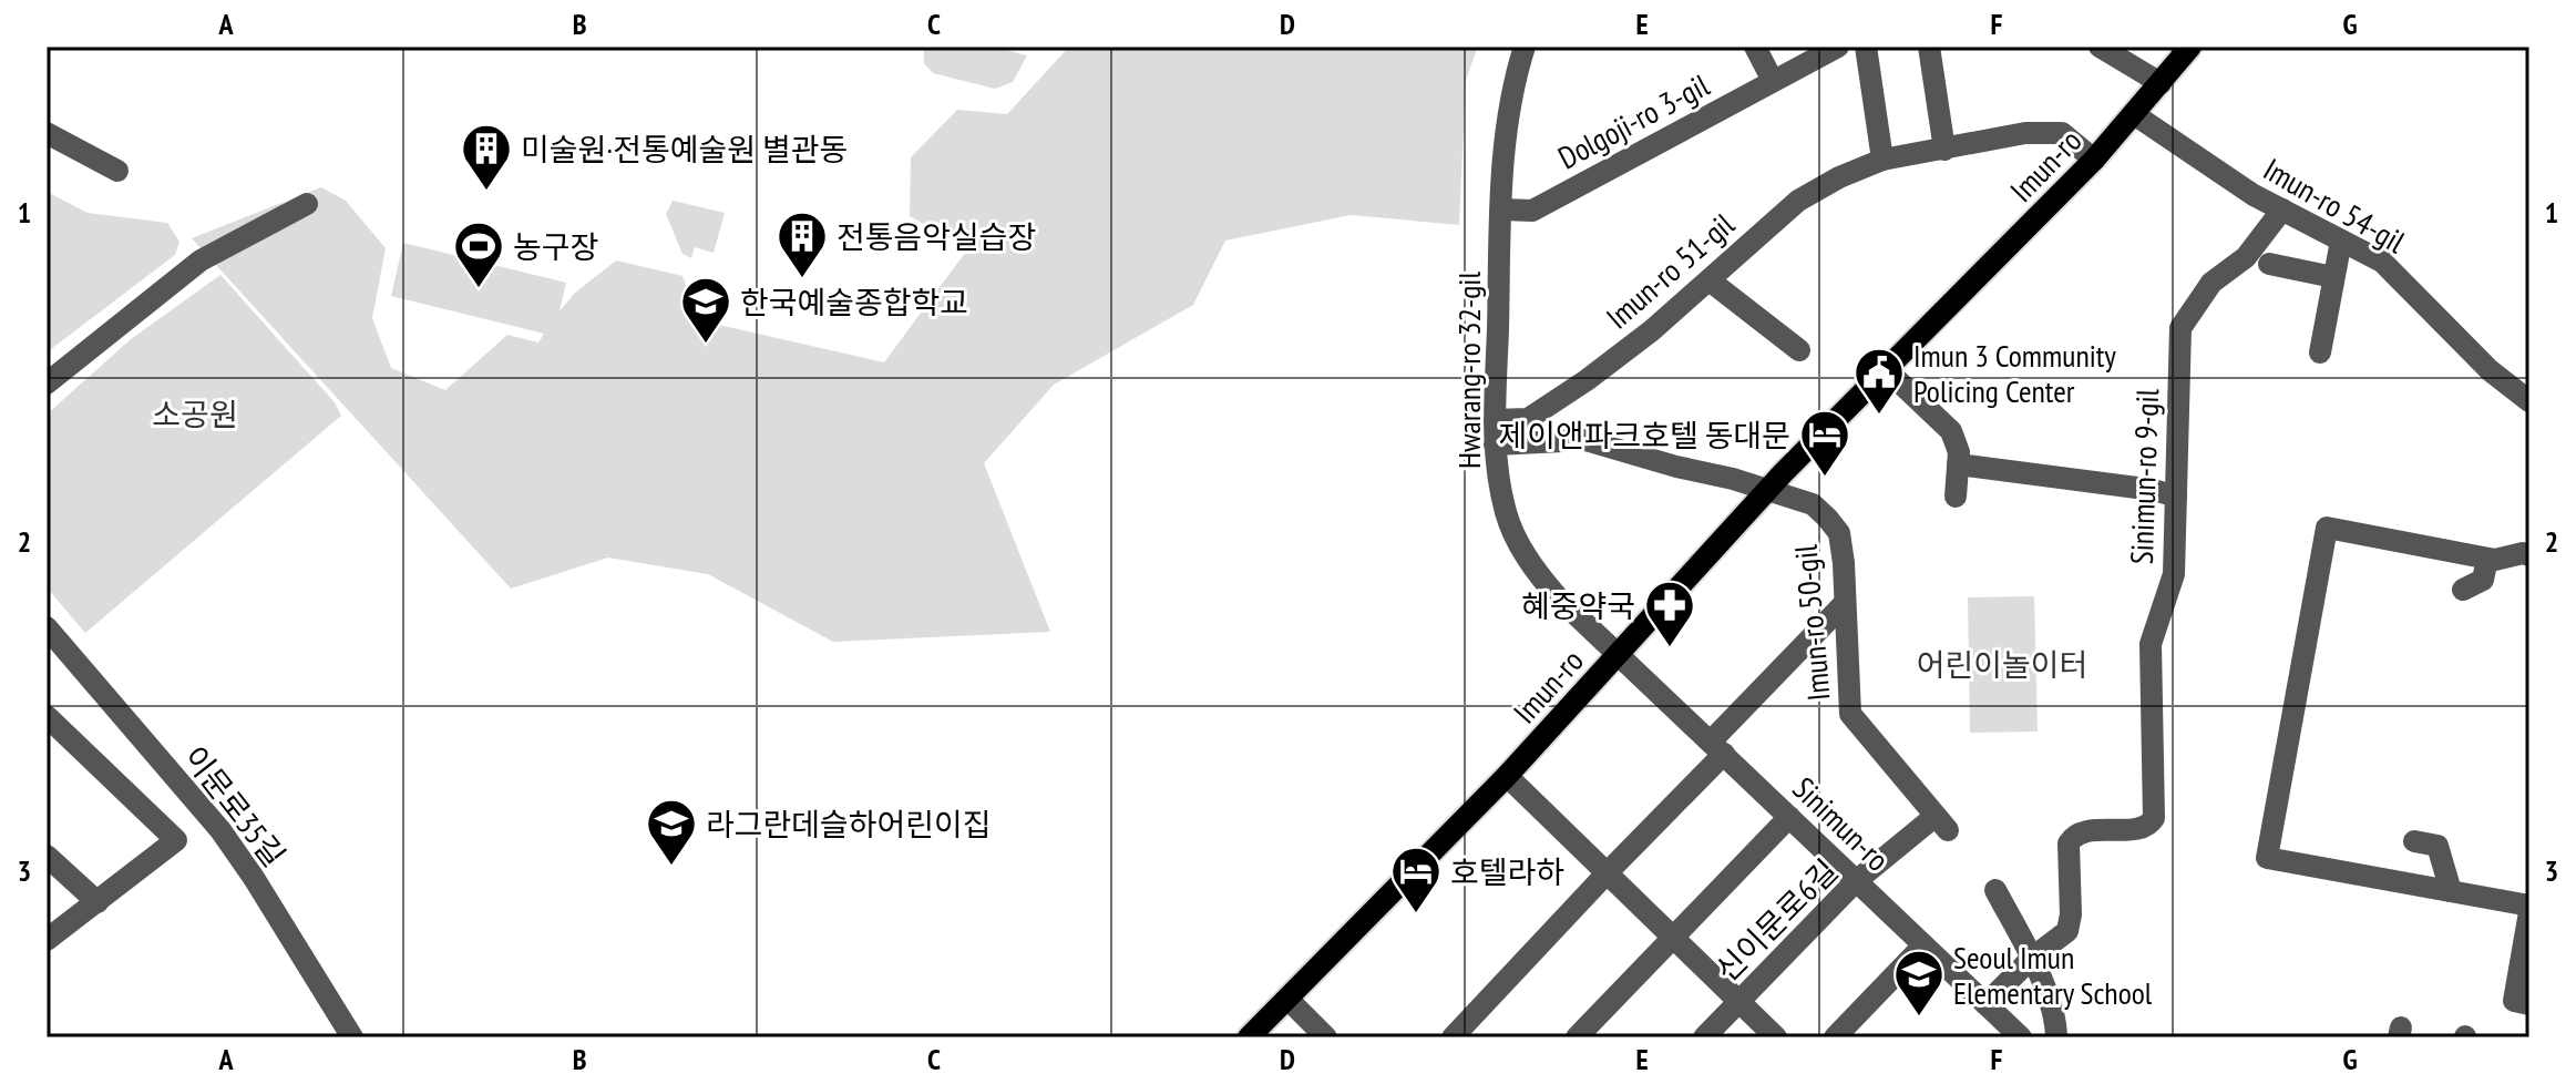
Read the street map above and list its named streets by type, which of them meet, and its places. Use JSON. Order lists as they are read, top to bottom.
{
  "streets": {
    "main road": ["Imun-ro"],
    "street": [
      "Dolgoji-ro 3-gil",
      "Imun-ro 54-gil",
      "Imun-ro 51-gil",
      "Hwarang-ro 32-gil",
      "Sinimun-ro 9-gil",
      "Imun-ro 50-gil",
      "이문로35길",
      "Sinimun-ro",
      "신이문로6길"
    ]
  },
  "crossings": [
    ["Dolgoji-ro 3-gil", "Hwarang-ro 32-gil"],
    ["Imun-ro", "Imun-ro 54-gil"],
    ["Imun-ro", "Imun-ro 51-gil"],
    ["Imun-ro", "Hwarang-ro 32-gil"],
    ["Imun-ro", "Imun-ro 50-gil"],
    ["Imun-ro", "Sinimun-ro"],
    ["Imun-ro 54-gil", "Sinimun-ro 9-gil"],
    ["Imun-ro 51-gil", "Hwarang-ro 32-gil"],
    ["Hwarang-ro 32-gil", "Imun-ro 50-gil"],
    ["Hwarang-ro 32-gil", "Sinimun-ro"],
    ["Imun-ro 50-gil", "신이문로6길"],
    ["Sinimun-ro", "신이문로6길"]
  ],
  "parks": ["소공원", "어린이놀이터"],
  "places": {
    "building": ["미술원·전통예술원 별관동", "전통음악실습장"],
    "sports": ["농구장"],
    "school or university": ["한국예술종합학교", "라그란데슬하어린이집", "Seoul Imun Elementary School"],
    "public building": ["Imun 3 Community Policing Center"],
    "hotel": ["제이앤파크호텔 동대문", "호텔라하"],
    "pharmacy": ["혜중약국"]
  },
  "grid": {
    "columns": [
      "A",
      "B",
      "C",
      "D",
      "E",
      "F",
      "G"
    ],
    "rows": ["1", "2", "3"]
  }
}
